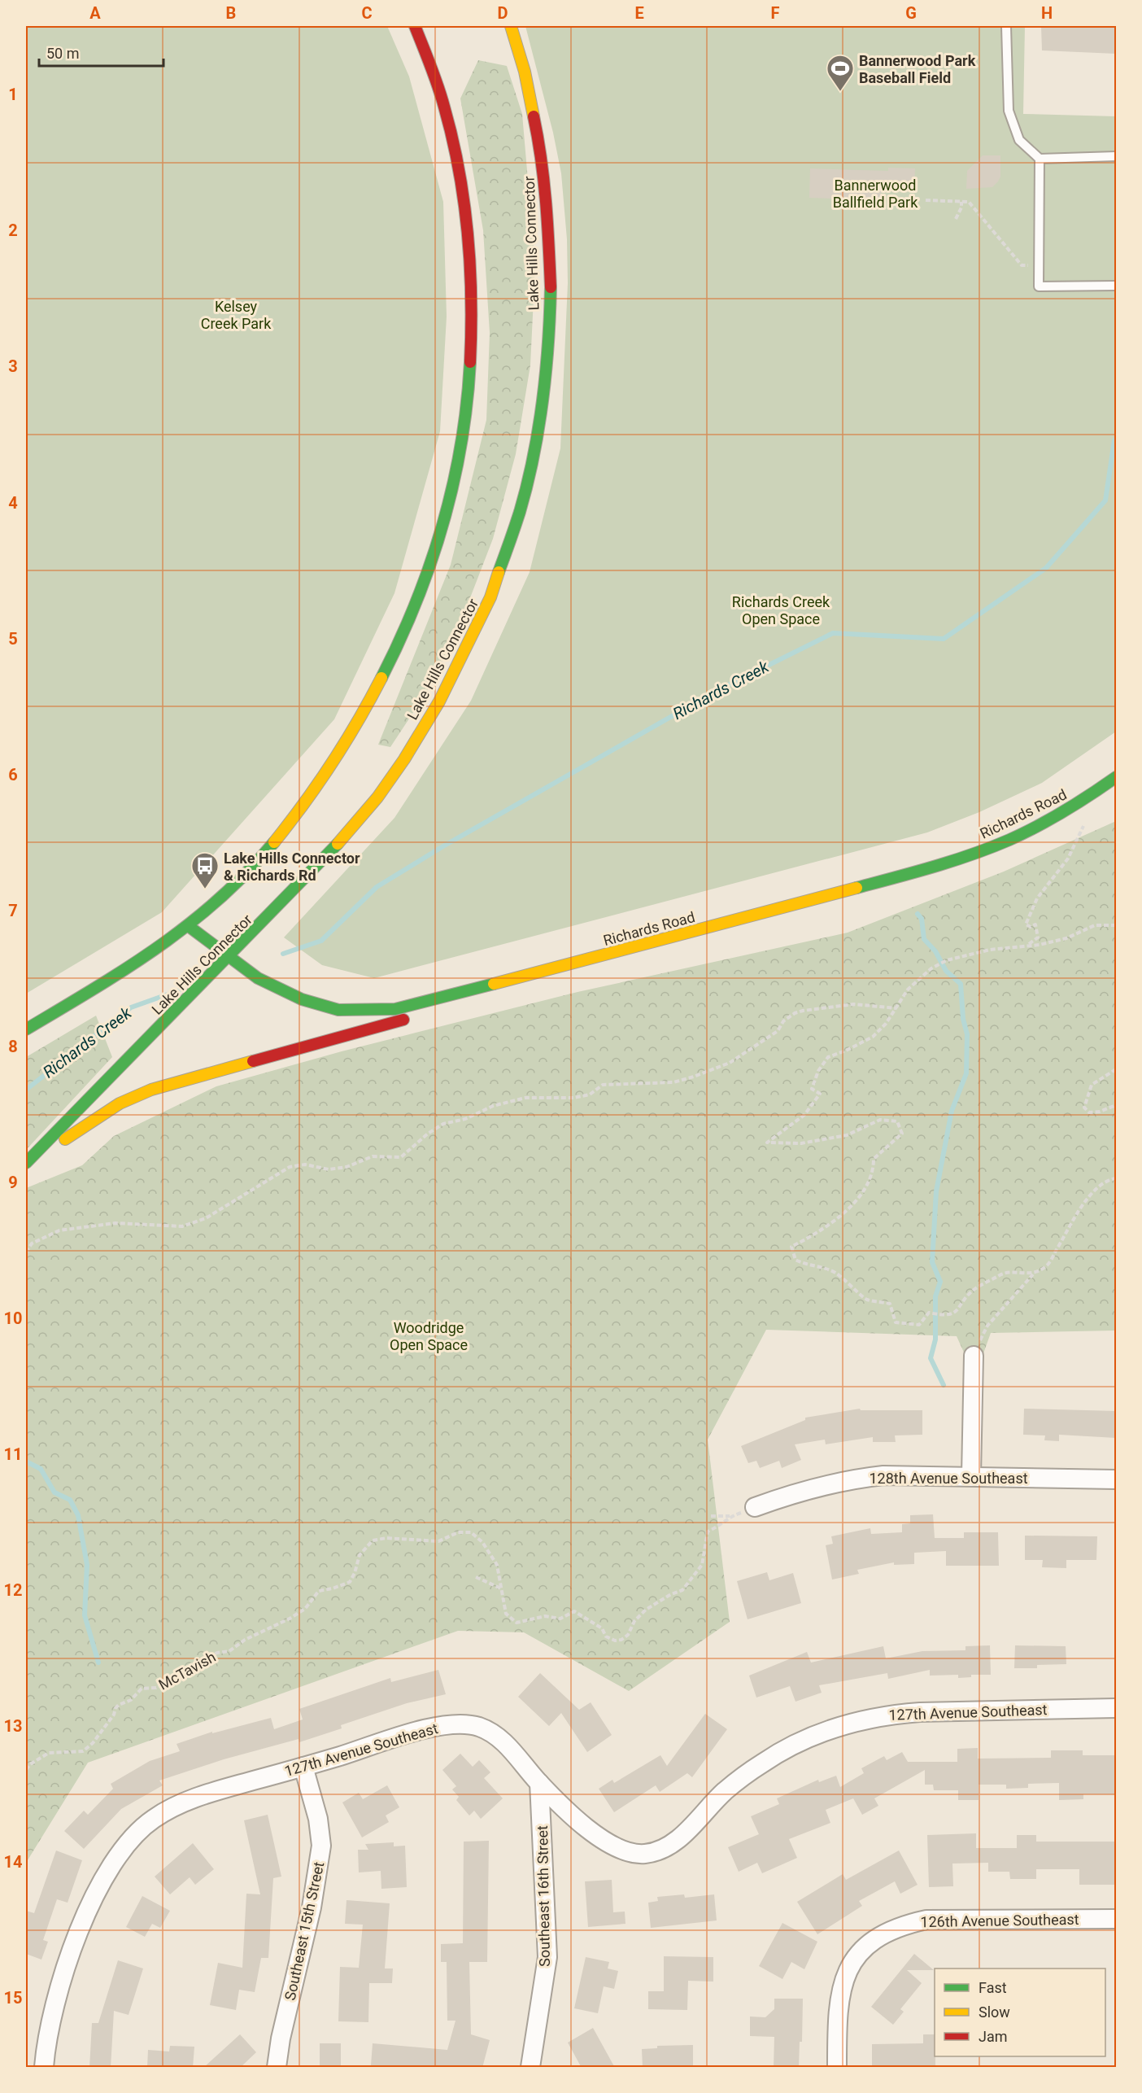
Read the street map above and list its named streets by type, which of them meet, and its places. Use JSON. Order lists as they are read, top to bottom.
{
  "streets": {
    "main road": ["Lake Hills Connector", "Richards Road"],
    "street": [
      "128th Avenue Southeast",
      "127th Avenue Southeast",
      "Southeast 16th Street",
      "126th Avenue Southeast",
      "Southeast 15th Street"
    ],
    "path": ["McTavish"]
  },
  "crossings": [
    ["Lake Hills Connector", "Richards Road"],
    ["127th Avenue Southeast", "Southeast 16th Street"],
    ["127th Avenue Southeast", "Southeast 15th Street"]
  ],
  "water": ["Richards Creek"],
  "parks": [
    "Bannerwood Ballfield Park",
    "Kelsey Creek Park",
    "Richards Creek Open Space",
    "Woodridge Open Space"
  ],
  "places": {
    "sports": ["Bannerwood Park Baseball Field"],
    "bus stop": ["Lake Hills Connector & Richards Rd"]
  },
  "legend": ["Fast", "Slow", "Jam"],
  "scale_bar": "50 m",
  "grid": {
    "columns": [
      "A",
      "B",
      "C",
      "D",
      "E",
      "F",
      "G",
      "H"
    ],
    "rows": [
      "1",
      "2",
      "3",
      "4",
      "5",
      "6",
      "7",
      "8",
      "9",
      "10",
      "11",
      "12",
      "13",
      "14",
      "15"
    ]
  }
}
